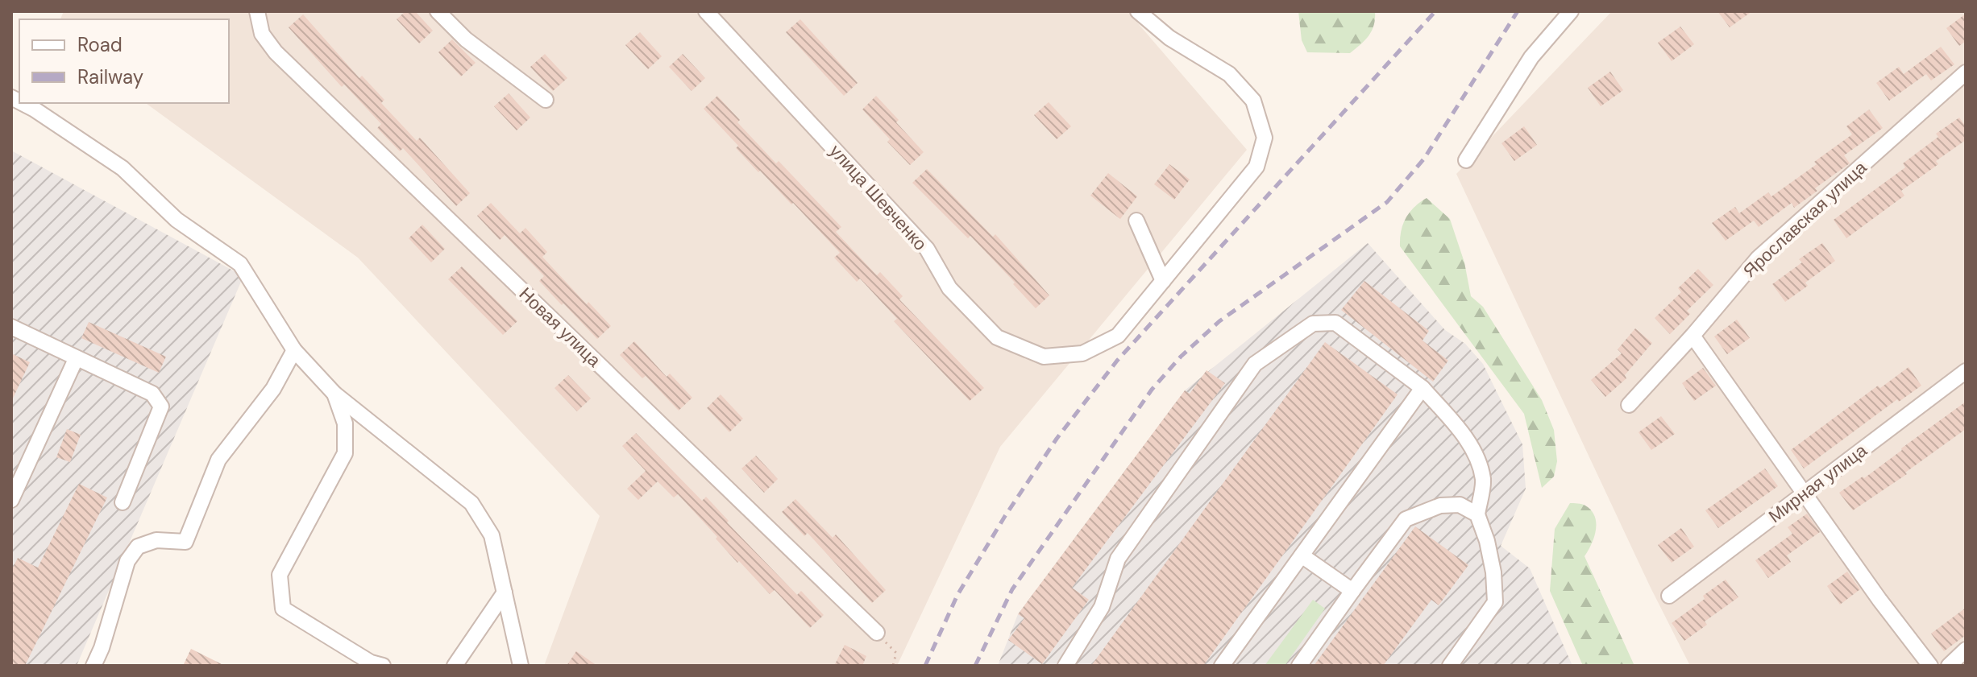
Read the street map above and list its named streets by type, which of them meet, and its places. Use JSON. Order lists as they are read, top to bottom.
{
  "streets": {
    "street": [
      "улица Шевченко",
      "Ярославская улица",
      "Новая улица",
      "Мирная улица"
    ]
  },
  "legend": ["Road", "Railway"]
}
